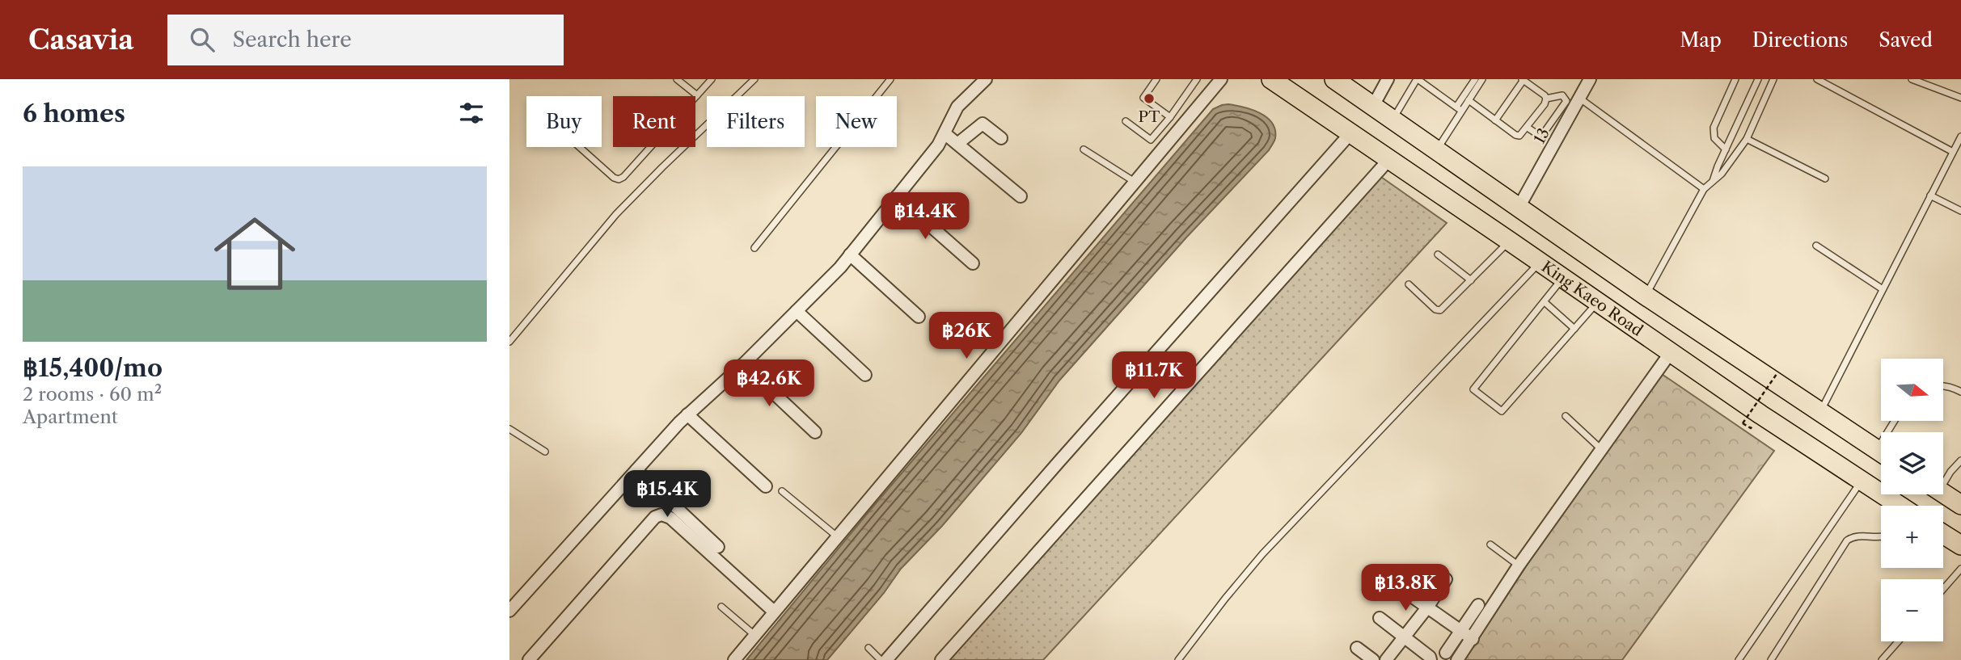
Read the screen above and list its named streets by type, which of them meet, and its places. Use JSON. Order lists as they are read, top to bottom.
{
  "streets": {
    "main road": ["King Kaeo Road"],
    "street": ["13"]
  },
  "places": ["PT"],
  "north": "right",
  "page": {
    "header": "Casavia",
    "search": "Search here",
    "nav": ["Map", "Directions", "Saved"],
    "heading": "6 homes",
    "chip": [
      "Buy",
      "Rent",
      "Filters",
      "New"
    ],
    "list": [
      {
        "name": "฿15,400/mo",
        "note": "2 rooms · 60 m² · Apartment"
      }
    ],
    "price": [
      "฿14.4K",
      "฿26K",
      "฿11.7K",
      "฿42.6K",
      "฿15.4K",
      "฿13.8K"
    ],
    "map_buttons": ["+", "−"]
  }
}
